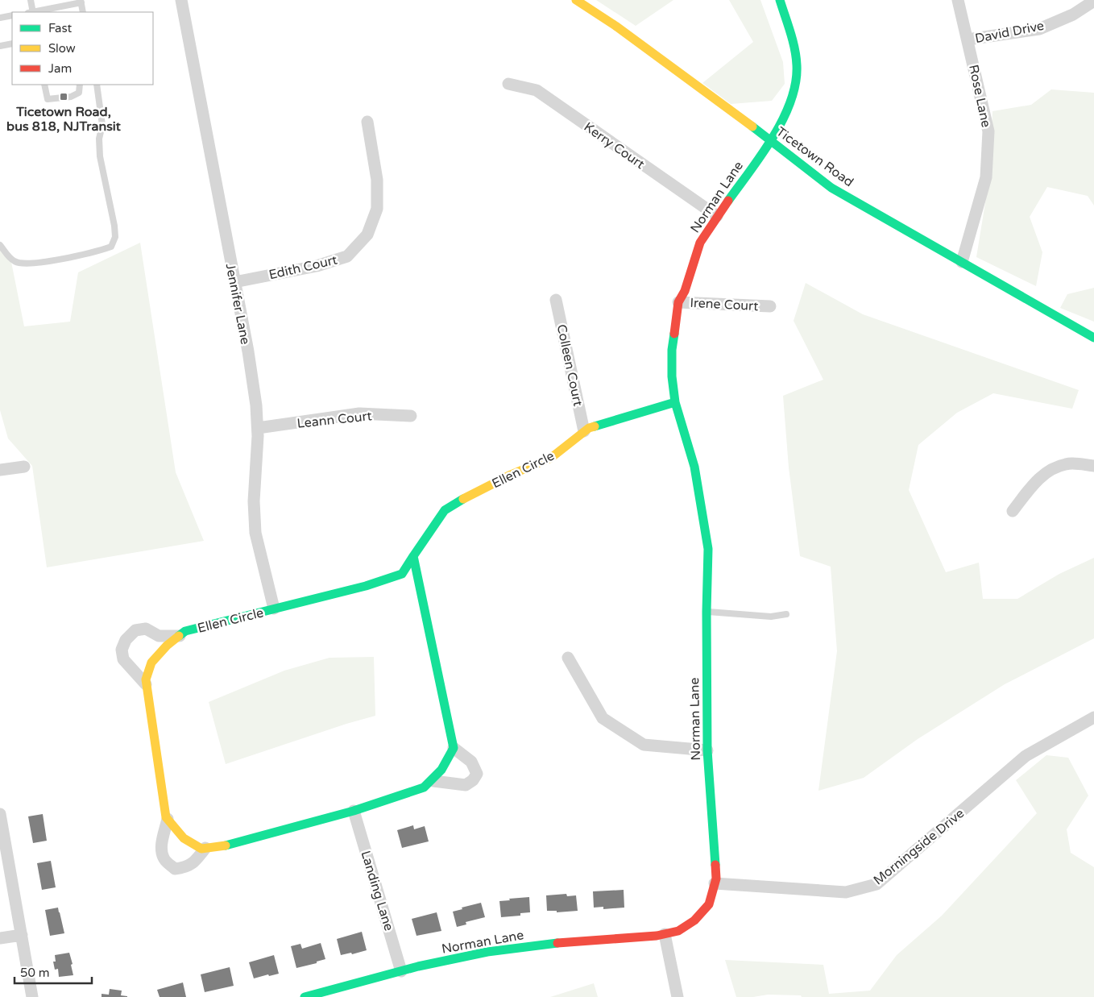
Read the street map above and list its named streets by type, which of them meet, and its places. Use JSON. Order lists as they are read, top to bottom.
{
  "streets": {
    "street": [
      "David Drive",
      "Rose Lane",
      "Kerry Court",
      "Ticetown Road",
      "Norman Lane",
      "Edith Court",
      "Jennifer Lane",
      "Irene Court",
      "Colleen Court",
      "Leann Court",
      "Ellen Circle",
      "Morningside Drive",
      "Landing Lane"
    ]
  },
  "crossings": [
    ["David Drive", "Rose Lane"],
    ["Rose Lane", "Ticetown Road"],
    ["Kerry Court", "Norman Lane"],
    ["Ticetown Road", "Norman Lane"],
    ["Norman Lane", "Irene Court"],
    ["Norman Lane", "Ellen Circle"],
    ["Norman Lane", "Morningside Drive"],
    ["Norman Lane", "Landing Lane"],
    ["Edith Court", "Jennifer Lane"],
    ["Jennifer Lane", "Leann Court"],
    ["Jennifer Lane", "Ellen Circle"],
    ["Colleen Court", "Ellen Circle"],
    ["Ellen Circle", "Landing Lane"]
  ],
  "places": {
    "transit": ["Ticetown Road, bus 818, NJTransit"]
  },
  "legend": ["Fast", "Slow", "Jam"],
  "scale_bar": "50 m"
}
